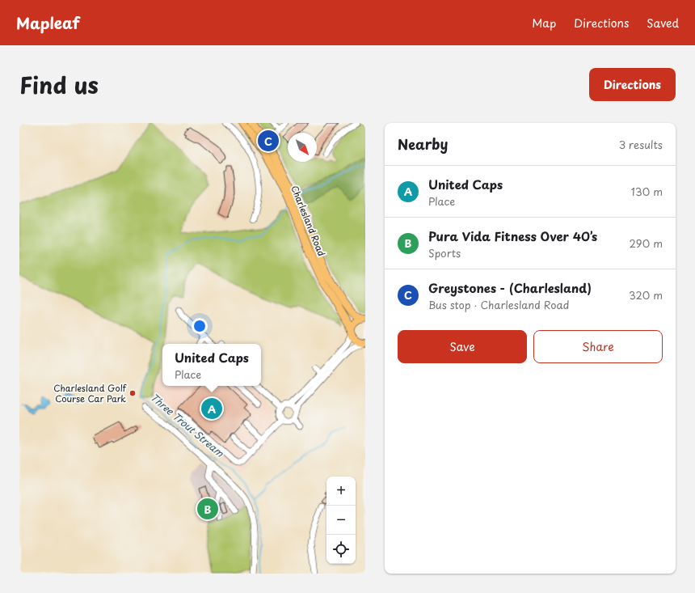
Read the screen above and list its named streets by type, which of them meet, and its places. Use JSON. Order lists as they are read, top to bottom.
{
  "streets": {
    "main road": ["Charlesland Road"]
  },
  "water": ["Three Trout Stream"],
  "places": ["Charlesland Golf Course Car Park"],
  "north": "bottom right",
  "page": {
    "header": "Mapleaf",
    "nav": ["Map", "Directions", "Saved"],
    "title": "Find us",
    "buttons": [
      "Directions",
      ["Save", "Share"]
    ],
    "heading": ["Nearby", "3 results"],
    "pins": ["C", "A", "B"],
    "list": [
      {
        "mark": "A",
        "name": "United Caps",
        "note": "Place",
        "value": "130 m"
      },
      {
        "mark": "B",
        "name": "Pura Vida Fitness Over 40’s",
        "note": "Sports",
        "value": "290 m"
      },
      {
        "mark": "C",
        "name": "Greystones - (Charlesland)",
        "note": "Bus stop · Charlesland Road",
        "value": "320 m"
      }
    ],
    "popup": ["United Caps", "Place"],
    "map_buttons": ["+", "−"]
  }
}
